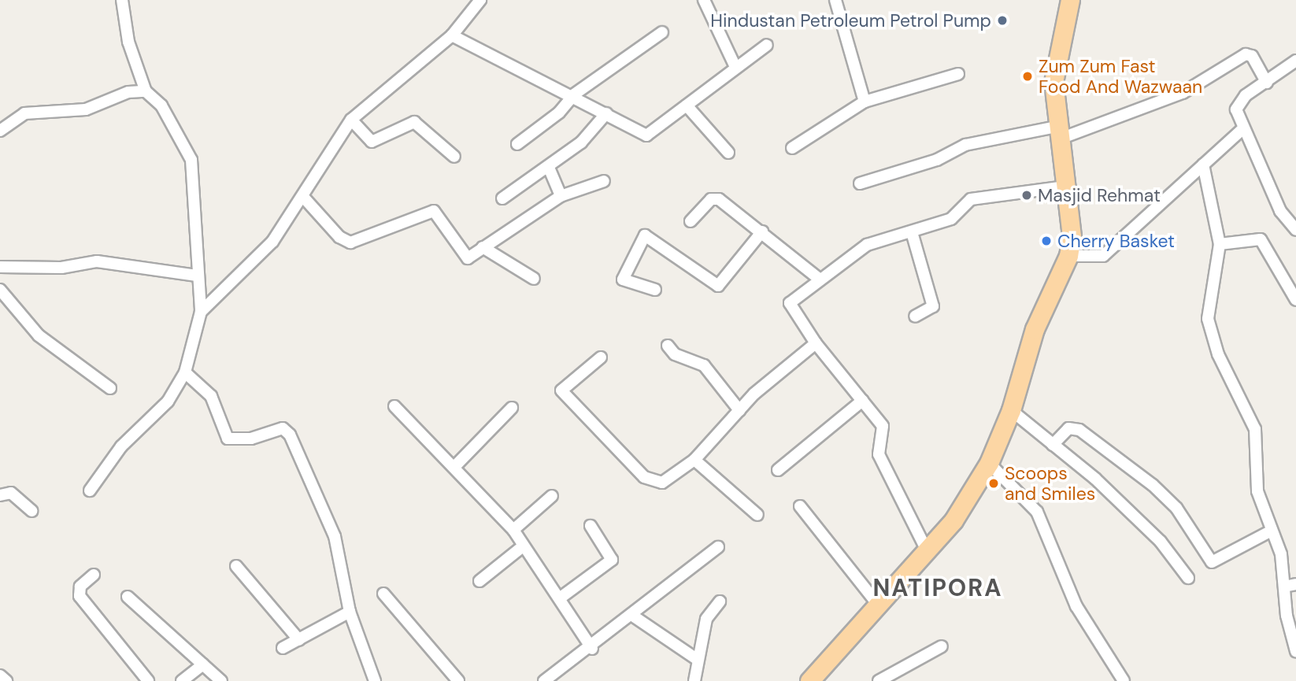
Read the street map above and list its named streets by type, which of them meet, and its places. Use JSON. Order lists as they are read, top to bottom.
{
  "districts": ["NATIPORA"],
  "places": [
    "Hindustan Petroleum Petrol Pump",
    "Zum Zum Fast Food And Wazwaan",
    "Masjid Rehmat",
    "Cherry Basket",
    "Scoops and Smiles"
  ]
}
